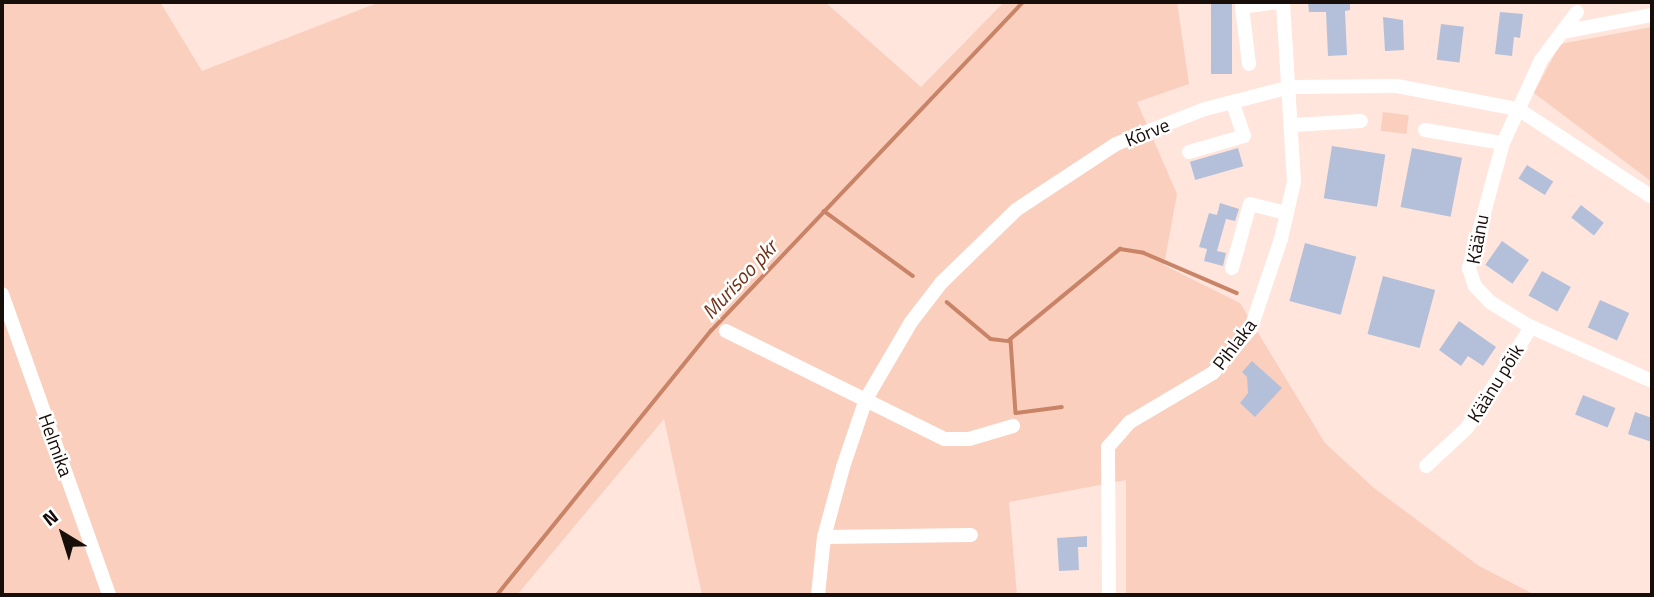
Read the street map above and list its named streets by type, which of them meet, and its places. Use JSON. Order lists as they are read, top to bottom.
{
  "streets": {
    "street": [
      "Kõrve",
      "Käänu",
      "Pihlaka",
      "Käänu põik",
      "Helmika"
    ]
  },
  "crossings": [
    ["Kõrve", "Käänu"],
    ["Kõrve", "Pihlaka"],
    ["Käänu", "Käänu põik"]
  ],
  "water": ["Murisoo pkr"],
  "north": "top left"
}
